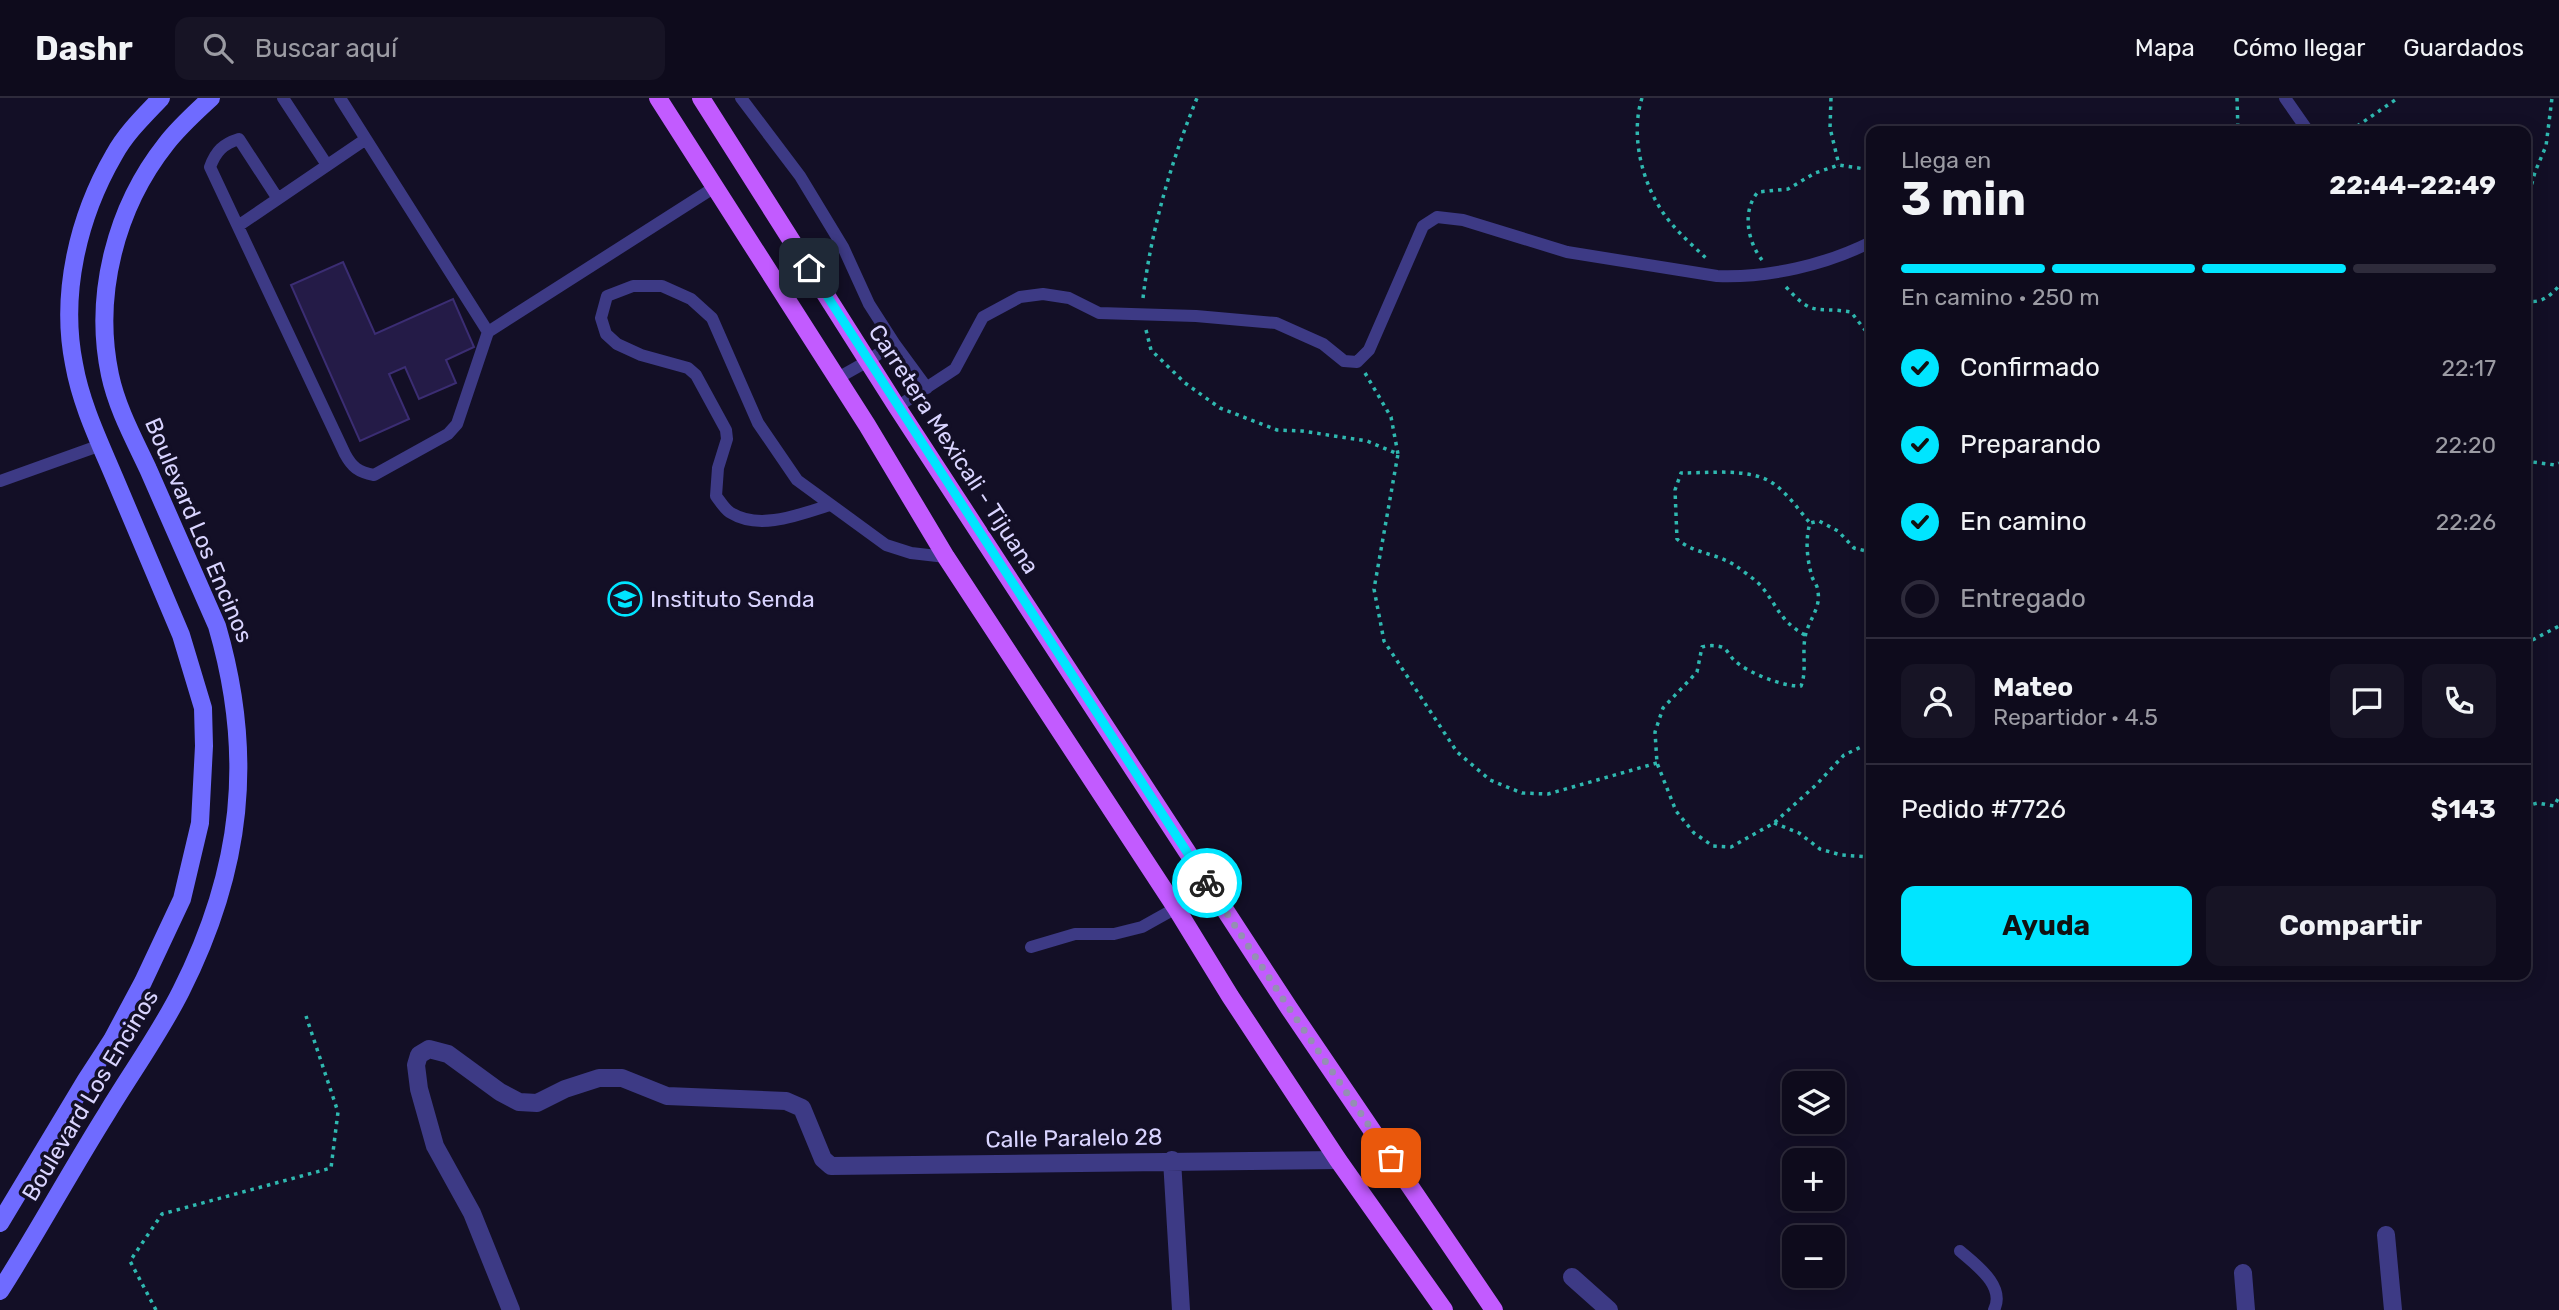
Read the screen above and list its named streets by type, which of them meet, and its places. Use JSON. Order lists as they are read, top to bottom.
{
  "streets": {
    "main road": ["Carretera Mexicali - Tijuana", "Boulevard Los Encinos"],
    "street": ["Calle Paralelo 28"]
  },
  "places": {
    "school or university": ["Instituto Senda"]
  },
  "page": {
    "header": "Dashr",
    "search": "Buscar aquí",
    "nav": ["Mapa", "Cómo llegar", "Guardados"],
    "heading": ["3 min", "Llega en", "22:44–22:49"],
    "panel": [
      "Mateo",
      "Repartidor · 4.5",
      "Pedido #7726",
      "$143"
    ],
    "bar": "En camino · 250 m",
    "list": [
      ["Confirmado", "22:17"],
      ["Preparando", "22:20"],
      ["En camino", "22:26"],
      "Entregado"
    ],
    "buttons": ["Ayuda", "Compartir"],
    "map_buttons": ["+", "−"]
  }
}
